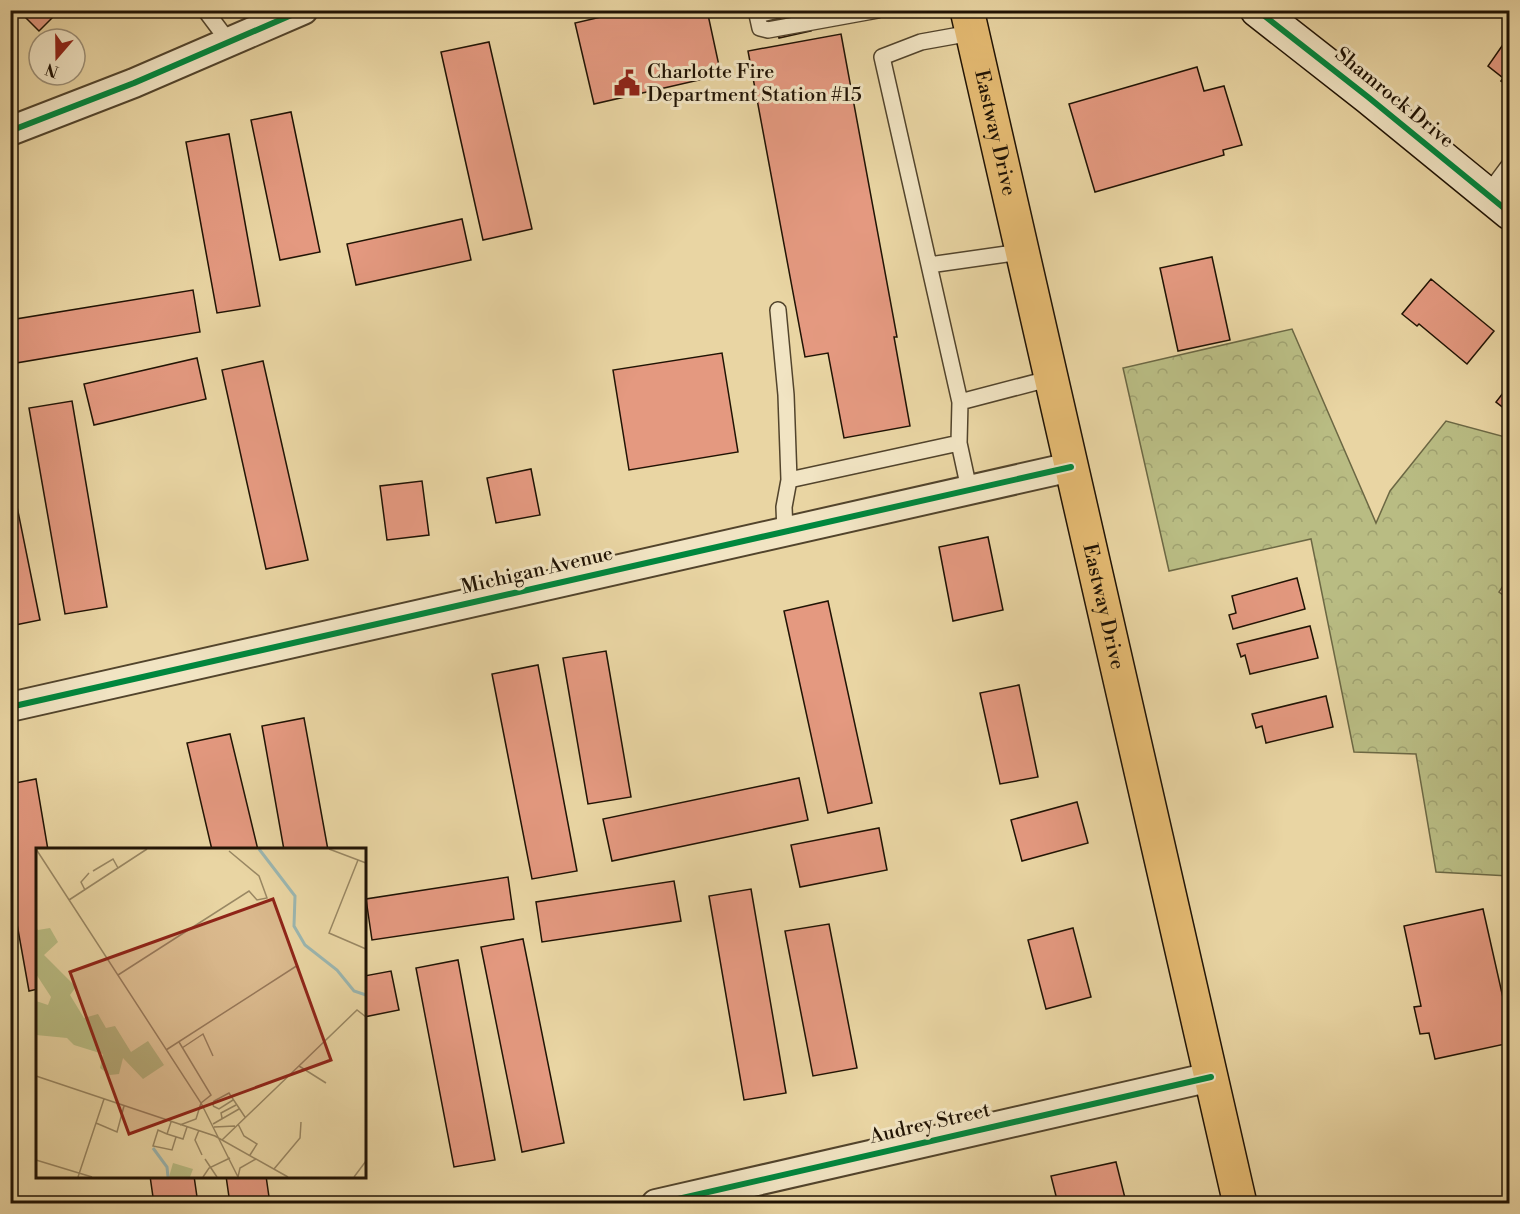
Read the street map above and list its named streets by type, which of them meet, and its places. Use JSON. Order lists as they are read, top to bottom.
{
  "streets": {
    "main road": ["Eastway Drive"],
    "street": ["Shamrock Drive", "Michigan Avenue", "Audrey Street"]
  },
  "crossings": [
    ["Eastway Drive", "Michigan Avenue"],
    ["Eastway Drive", "Audrey Street"]
  ],
  "places": {
    "public building": ["Charlotte Fire Department Station #15"]
  },
  "north": "bottom"
}
